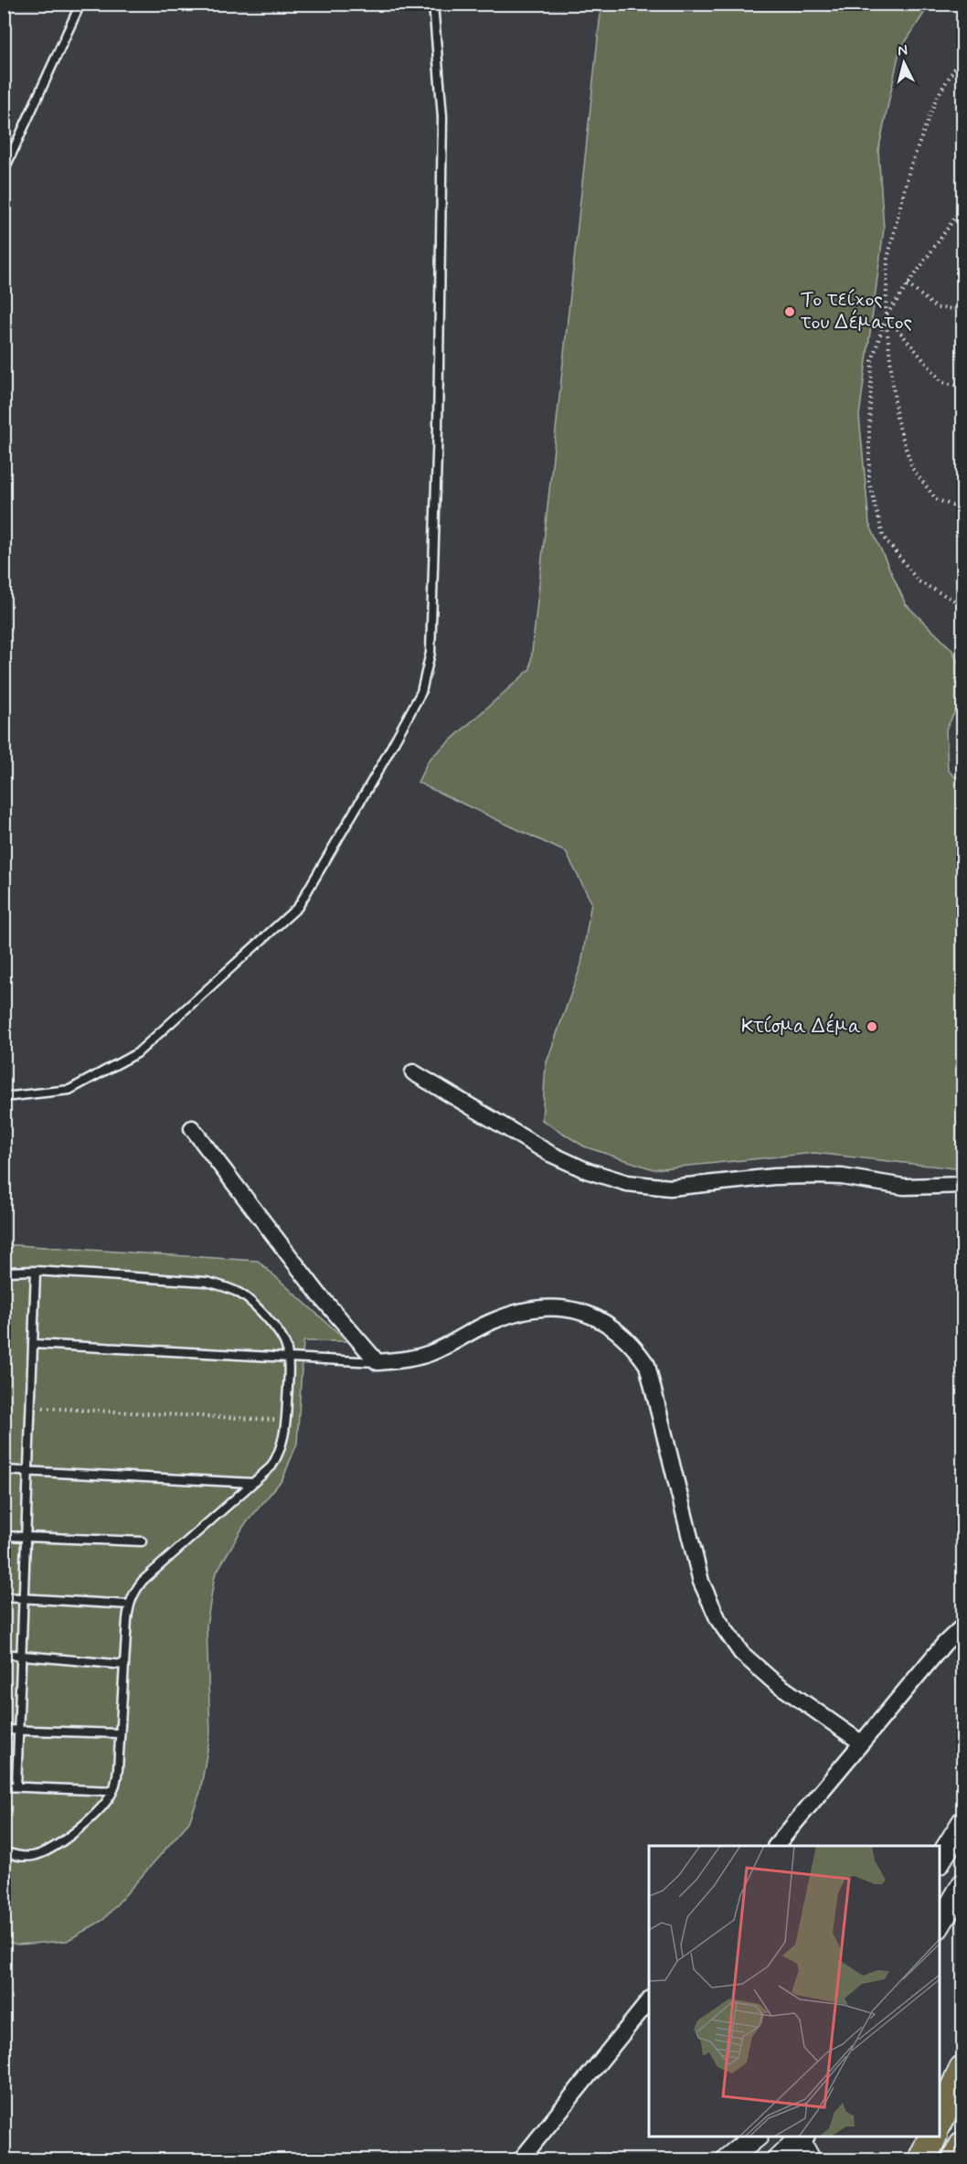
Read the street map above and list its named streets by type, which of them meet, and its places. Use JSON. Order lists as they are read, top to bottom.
{
  "places": ["Το τείχος του Δέματος", "Κτίσμα Δέμα"],
  "north": "top"
}
